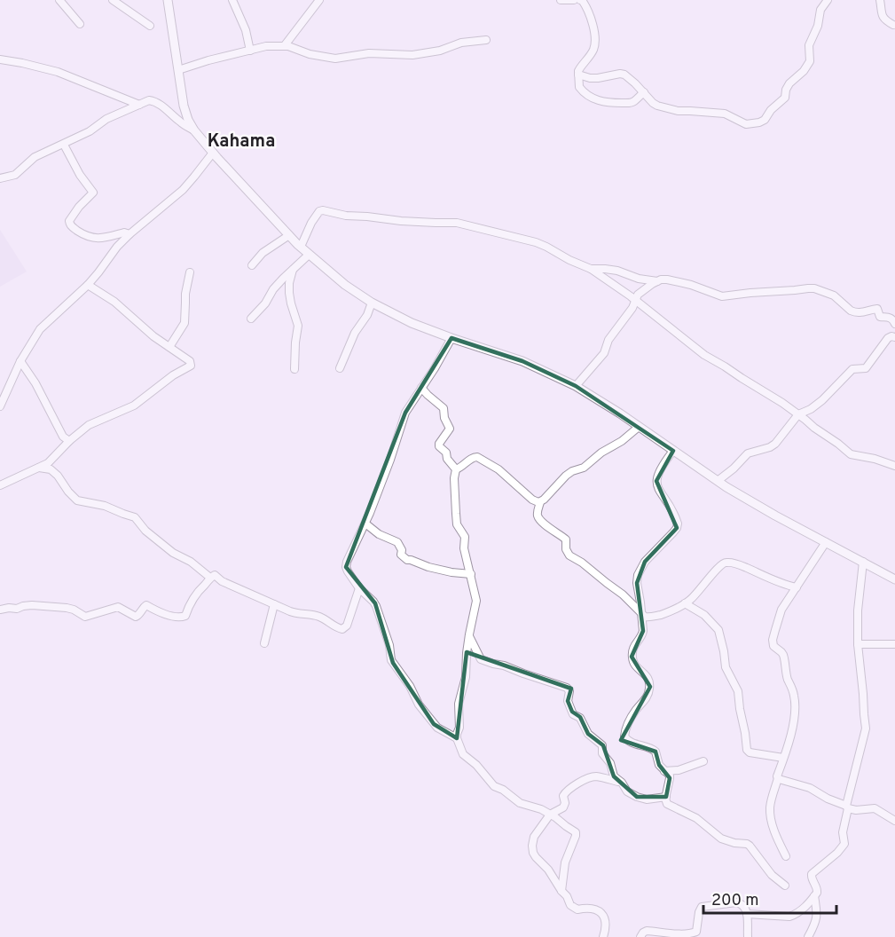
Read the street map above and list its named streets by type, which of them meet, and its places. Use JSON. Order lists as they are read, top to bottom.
{
  "districts": ["Kahama"],
  "scale_bar": "200 m"
}
